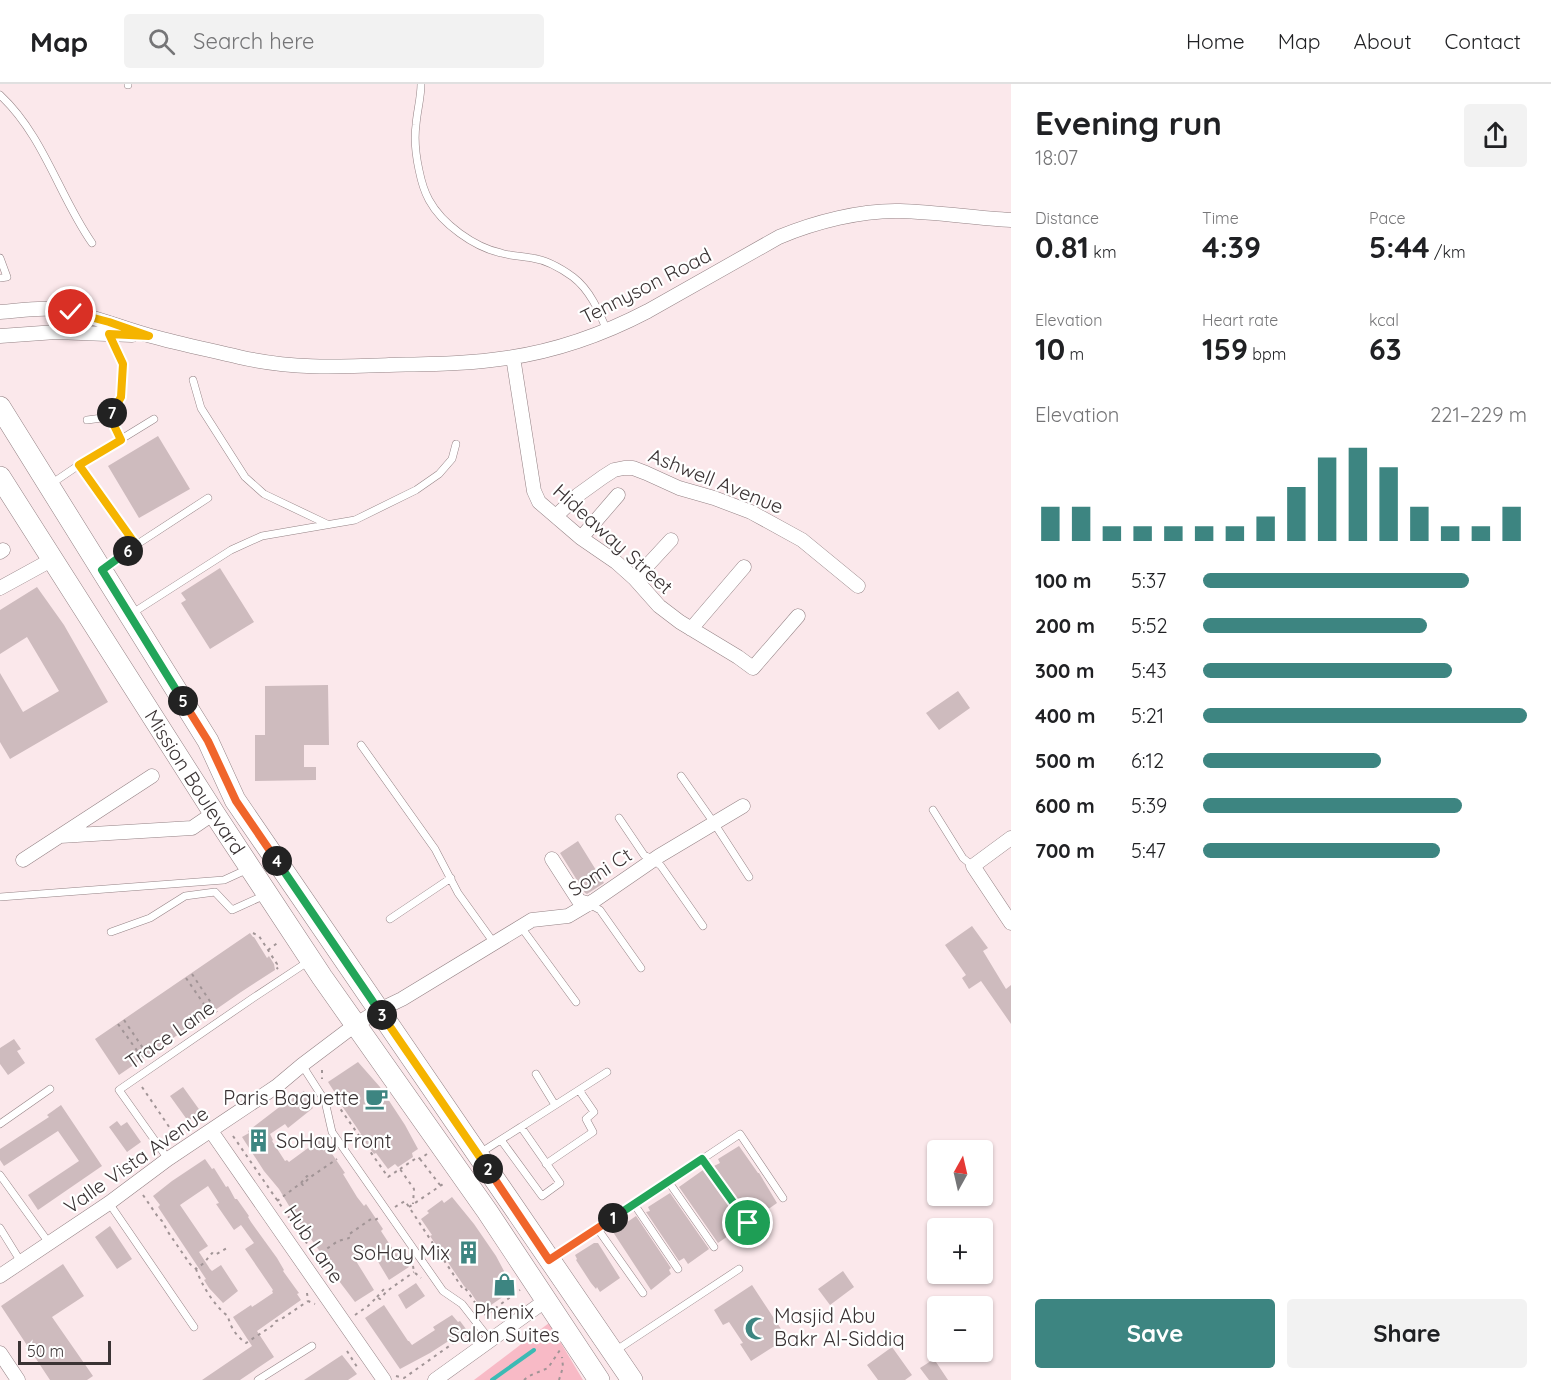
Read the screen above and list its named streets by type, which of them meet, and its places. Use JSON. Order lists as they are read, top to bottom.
{
  "streets": {
    "main road": ["Mission Boulevard"],
    "street": [
      "Tennyson Road",
      "Ashwell Avenue",
      "Hideaway Street",
      "Somi Ct",
      "Valle Vista Avenue",
      "Hub Lane"
    ],
    "lane": ["Trace Lane"]
  },
  "crossings": [
    ["Tennyson Road", "Hideaway Street"],
    ["Ashwell Avenue", "Hideaway Street"],
    ["Mission Boulevard", "Somi Ct"],
    ["Mission Boulevard", "Trace Lane"],
    ["Mission Boulevard", "Valle Vista Avenue"],
    ["Somi Ct", "Valle Vista Avenue"],
    ["Trace Lane", "Valle Vista Avenue"],
    ["Valle Vista Avenue", "Hub Lane"]
  ],
  "places": {
    "cafe": ["Paris Baguette"],
    "building": ["SoHay Front", "SoHay Mix"],
    "shop": ["Phenix Salon Suites"],
    "mosque": ["Masjid Abu Bakr Al-Siddiq"]
  },
  "scale_bar": "50 m",
  "north": "top",
  "page": {
    "header": "Map",
    "search": "Search here",
    "nav": [
      "Home",
      "Map",
      "About",
      "Contact"
    ],
    "heading": ["Evening run", "18:07"],
    "stats": [
      ["Distance", "0.81 km"],
      ["Time", "4:39"],
      ["Pace", "5:44 /km"],
      ["Elevation", "10 m"],
      ["Heart rate", "159 bpm"],
      ["kcal", "63"]
    ],
    "chart": ["Elevation", "221–229 m"],
    "pins": [
      "7",
      "6",
      "5",
      "4",
      "3",
      "2",
      "1"
    ],
    "list": [
      {
        "name": "100 m",
        "note": "5:37"
      },
      {
        "name": "200 m",
        "note": "5:52"
      },
      {
        "name": "300 m",
        "note": "5:43"
      },
      {
        "name": "400 m",
        "note": "5:21"
      },
      {
        "name": "500 m",
        "note": "6:12"
      },
      {
        "name": "600 m",
        "note": "5:39"
      },
      {
        "name": "700 m",
        "note": "5:47"
      }
    ],
    "map_buttons": ["+", "−"],
    "buttons": ["Save", "Share"],
    "scale": "50 m"
  }
}
